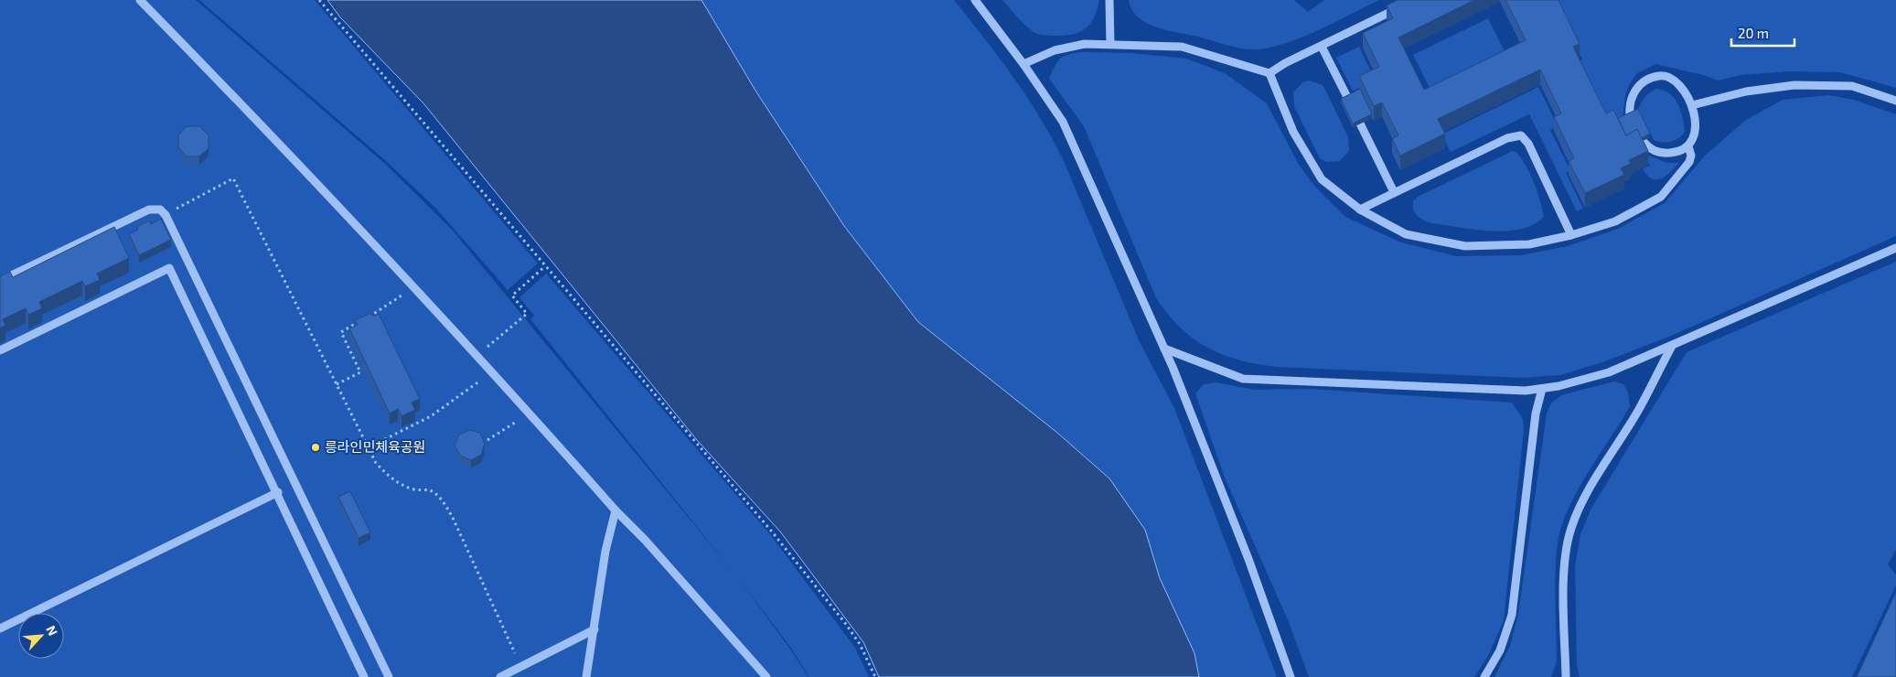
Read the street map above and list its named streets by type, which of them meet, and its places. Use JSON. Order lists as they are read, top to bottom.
{
  "places": ["릉라인민체육공원"],
  "scale_bar": "20 m",
  "north": "top right"
}
